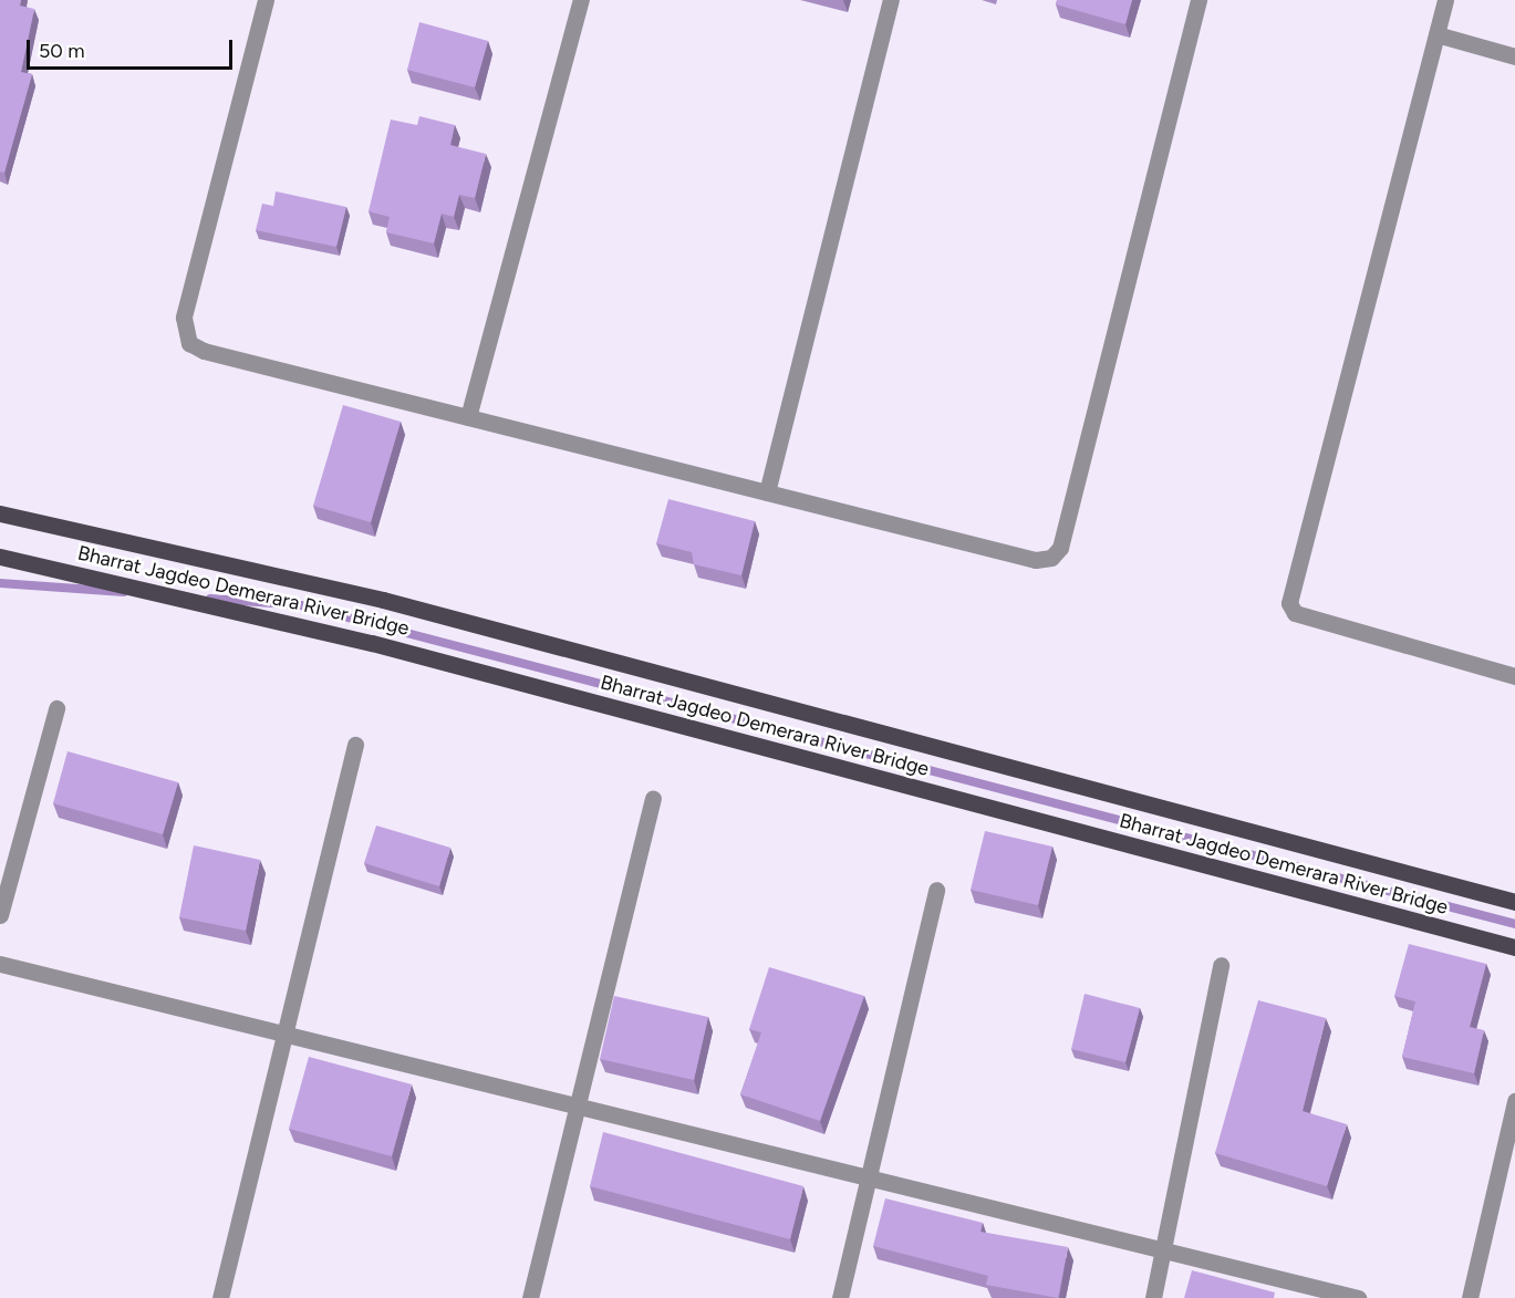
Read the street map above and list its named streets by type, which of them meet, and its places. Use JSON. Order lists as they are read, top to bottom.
{
  "streets": {
    "main road": ["Bharrat Jagdeo Demerara River Bridge"]
  },
  "scale_bar": "50 m"
}
